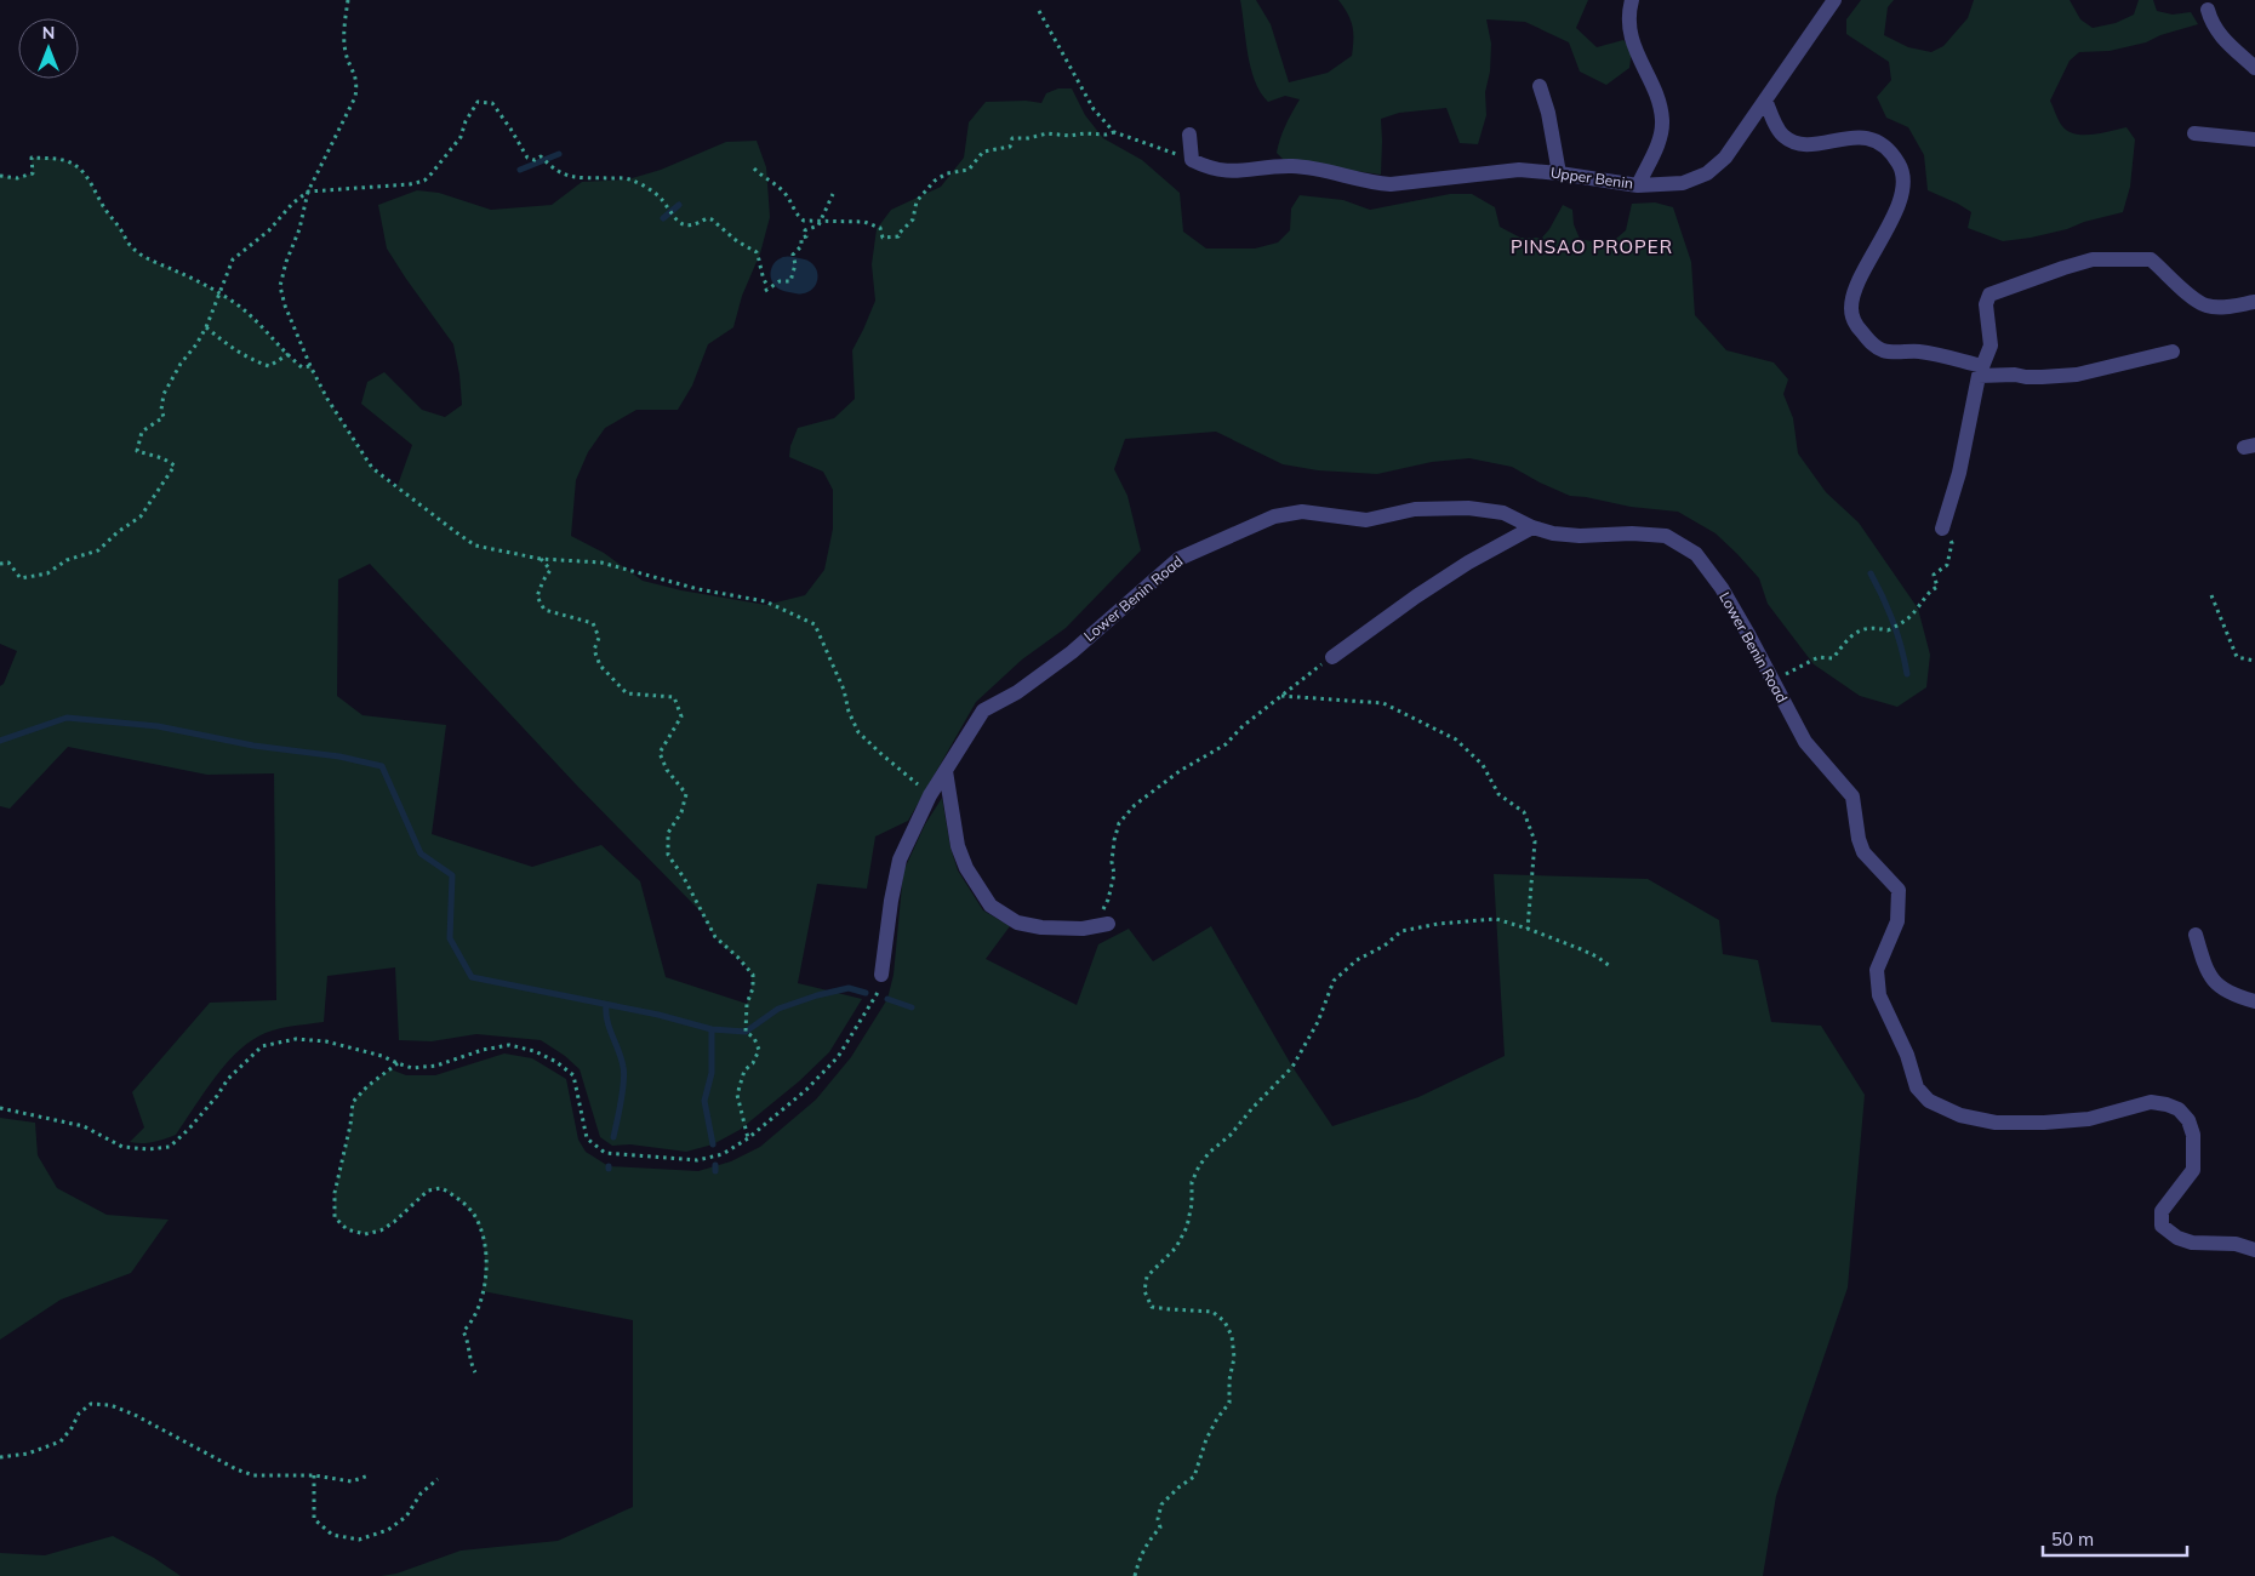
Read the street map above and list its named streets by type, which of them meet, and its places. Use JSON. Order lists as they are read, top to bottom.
{
  "streets": {
    "street": ["Upper Benin", "Lower Benin Road"]
  },
  "districts": ["PINSAO PROPER"],
  "scale_bar": "50 m",
  "north": "top"
}
